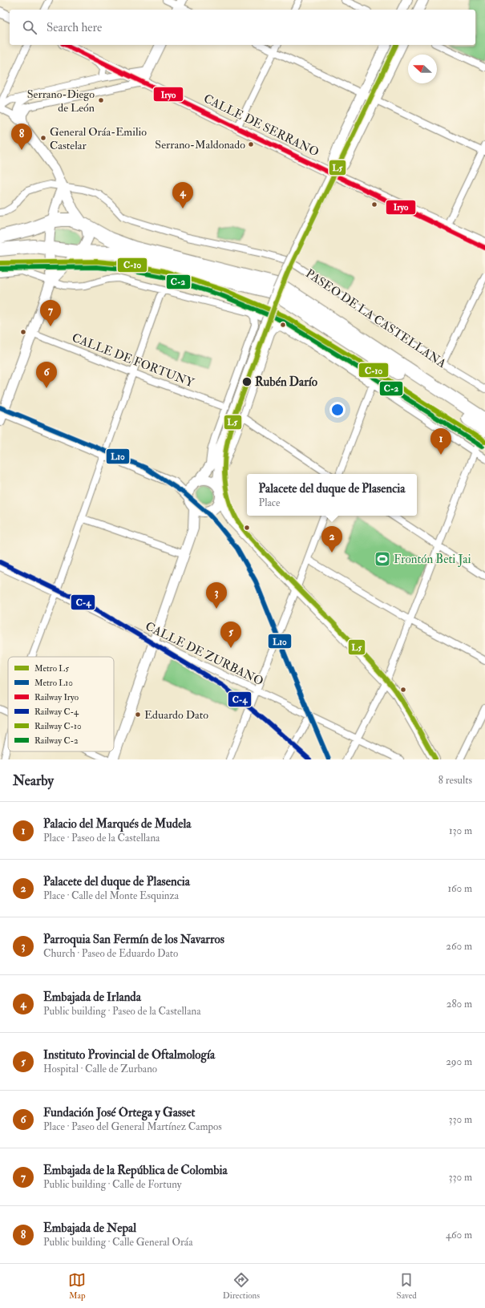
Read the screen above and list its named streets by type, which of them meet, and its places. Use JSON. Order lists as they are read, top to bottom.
{
  "streets": {
    "highway": ["PASEO DE LA CASTELLANA"],
    "main road": ["CALLE DE SERRANO"],
    "street": ["CALLE DE FORTUNY", "CALLE DE ZURBANO"]
  },
  "places": {
    "other": [
      "Serrano-Diego de León",
      "General Oráa-Emilio Castelar",
      "Serrano-Maldonado",
      "Rubén Darío",
      "Eduardo Dato"
    ],
    "sports": ["Frontón Beti Jai"]
  },
  "lines": [
    "metro line L5",
    "rail line Iryo",
    "rail line C-10",
    "rail line C-2",
    "metro line L10",
    "rail line C-4"
  ],
  "legend": [
    "Metro L5",
    "Metro L10",
    "Railway Iryo",
    "Railway C-4",
    "Railway C-10",
    "Railway C-2"
  ],
  "north": "left",
  "page": {
    "search": "Search here",
    "pins": [
      "8",
      "4",
      "7",
      "6",
      "1",
      "2",
      "3",
      "5"
    ],
    "popup": ["Palacete del duque de Plasencia", "Place"],
    "heading": ["Nearby", "8 results"],
    "list": [
      {
        "mark": "1",
        "name": "Palacio del Marqués de Mudela",
        "note": "Place · Paseo de la Castellana",
        "value": "130 m"
      },
      {
        "mark": "2",
        "name": "Palacete del duque de Plasencia",
        "note": "Place · Calle del Monte Esquinza",
        "value": "160 m"
      },
      {
        "mark": "3",
        "name": "Parroquia San Fermín de los Navarros",
        "note": "Church · Paseo de Eduardo Dato",
        "value": "260 m"
      },
      {
        "mark": "4",
        "name": "Embajada de Irlanda",
        "note": "Public building · Paseo de la Castellana",
        "value": "280 m"
      },
      {
        "mark": "5",
        "name": "Instituto Provincial de Oftalmología",
        "note": "Hospital · Calle de Zurbano",
        "value": "290 m"
      },
      {
        "mark": "6",
        "name": "Fundación José Ortega y Gasset",
        "note": "Place · Paseo del General Martínez Campos",
        "value": "330 m"
      },
      {
        "mark": "7",
        "name": "Embajada de la República de Colombia",
        "note": "Public building · Calle de Fortuny",
        "value": "330 m"
      },
      {
        "mark": "8",
        "name": "Embajada de Nepal",
        "note": "Public building · Calle General Oráa",
        "value": "460 m"
      }
    ],
    "nav": ["Map", "Directions", "Saved"]
  }
}
